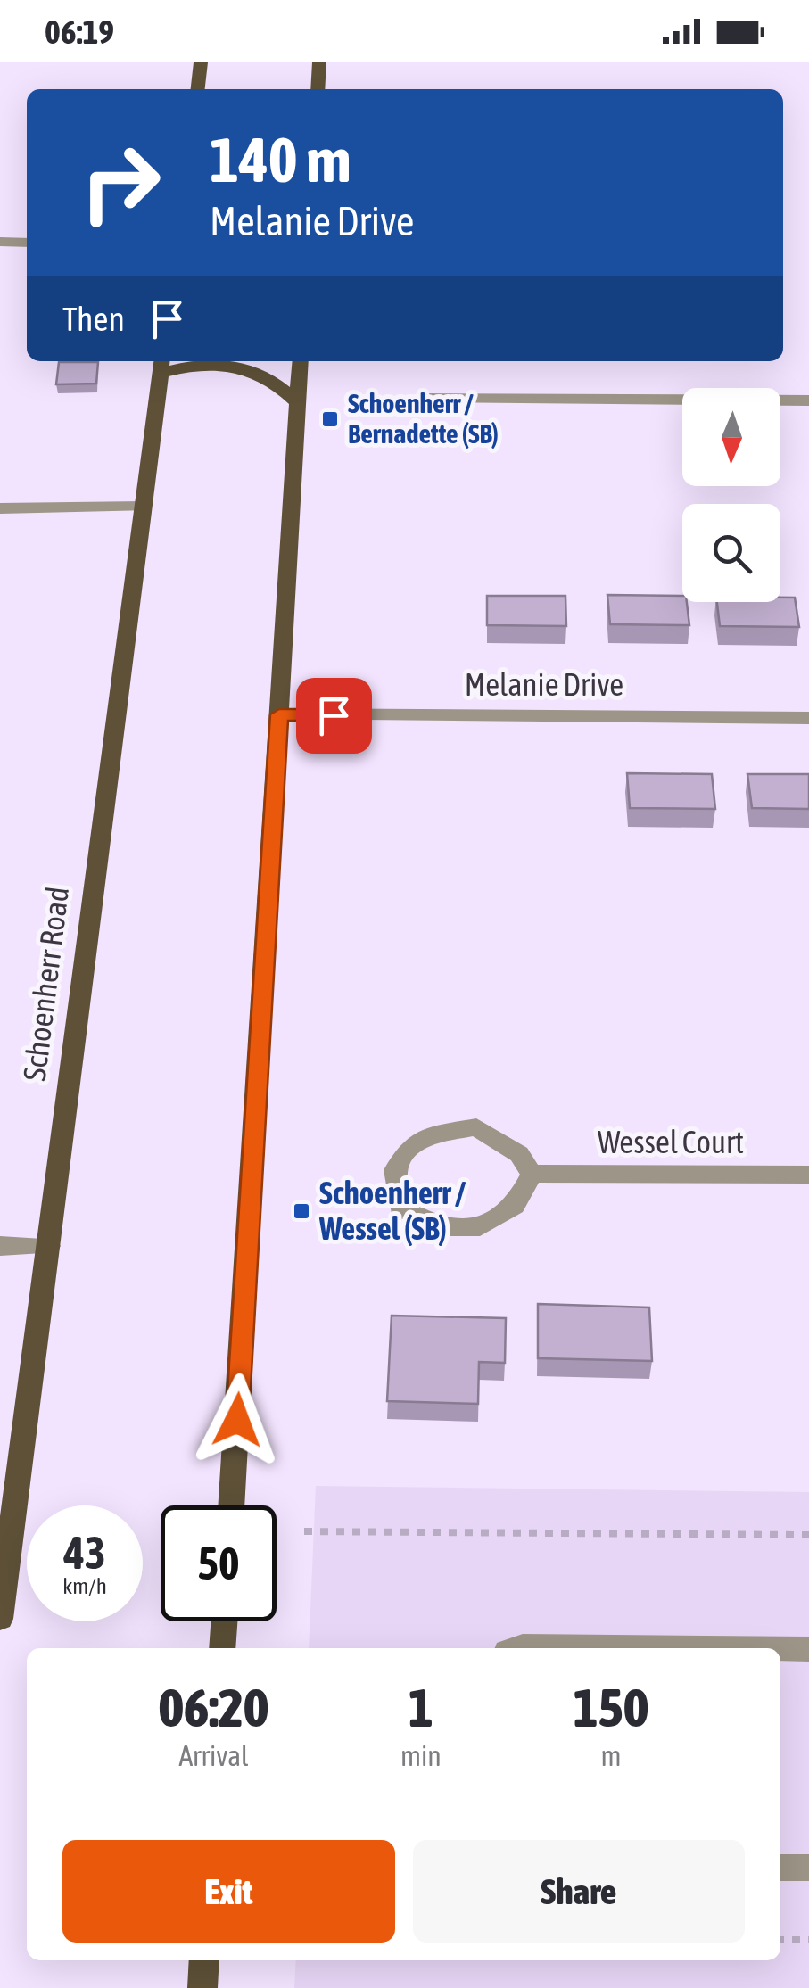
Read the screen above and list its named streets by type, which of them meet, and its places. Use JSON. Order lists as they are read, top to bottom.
{
  "streets": {
    "main road": ["Schoenherr Road"],
    "street": ["Melanie Drive", "Wessel Court"]
  },
  "places": {
    "transit": ["Schoenherr / Bernadette (SB)", "Schoenherr / Wessel (SB)"]
  },
  "north": "bottom",
  "page": {
    "status": "06:19",
    "turn": ["140 m", "Melanie Drive"],
    "then": "Then",
    "speed": "43 km/h",
    "limit": "50",
    "eta": [
      "06:20",
      "Arrival",
      "1",
      "min",
      "150",
      "m"
    ],
    "buttons": ["Exit", "Share"]
  }
}
